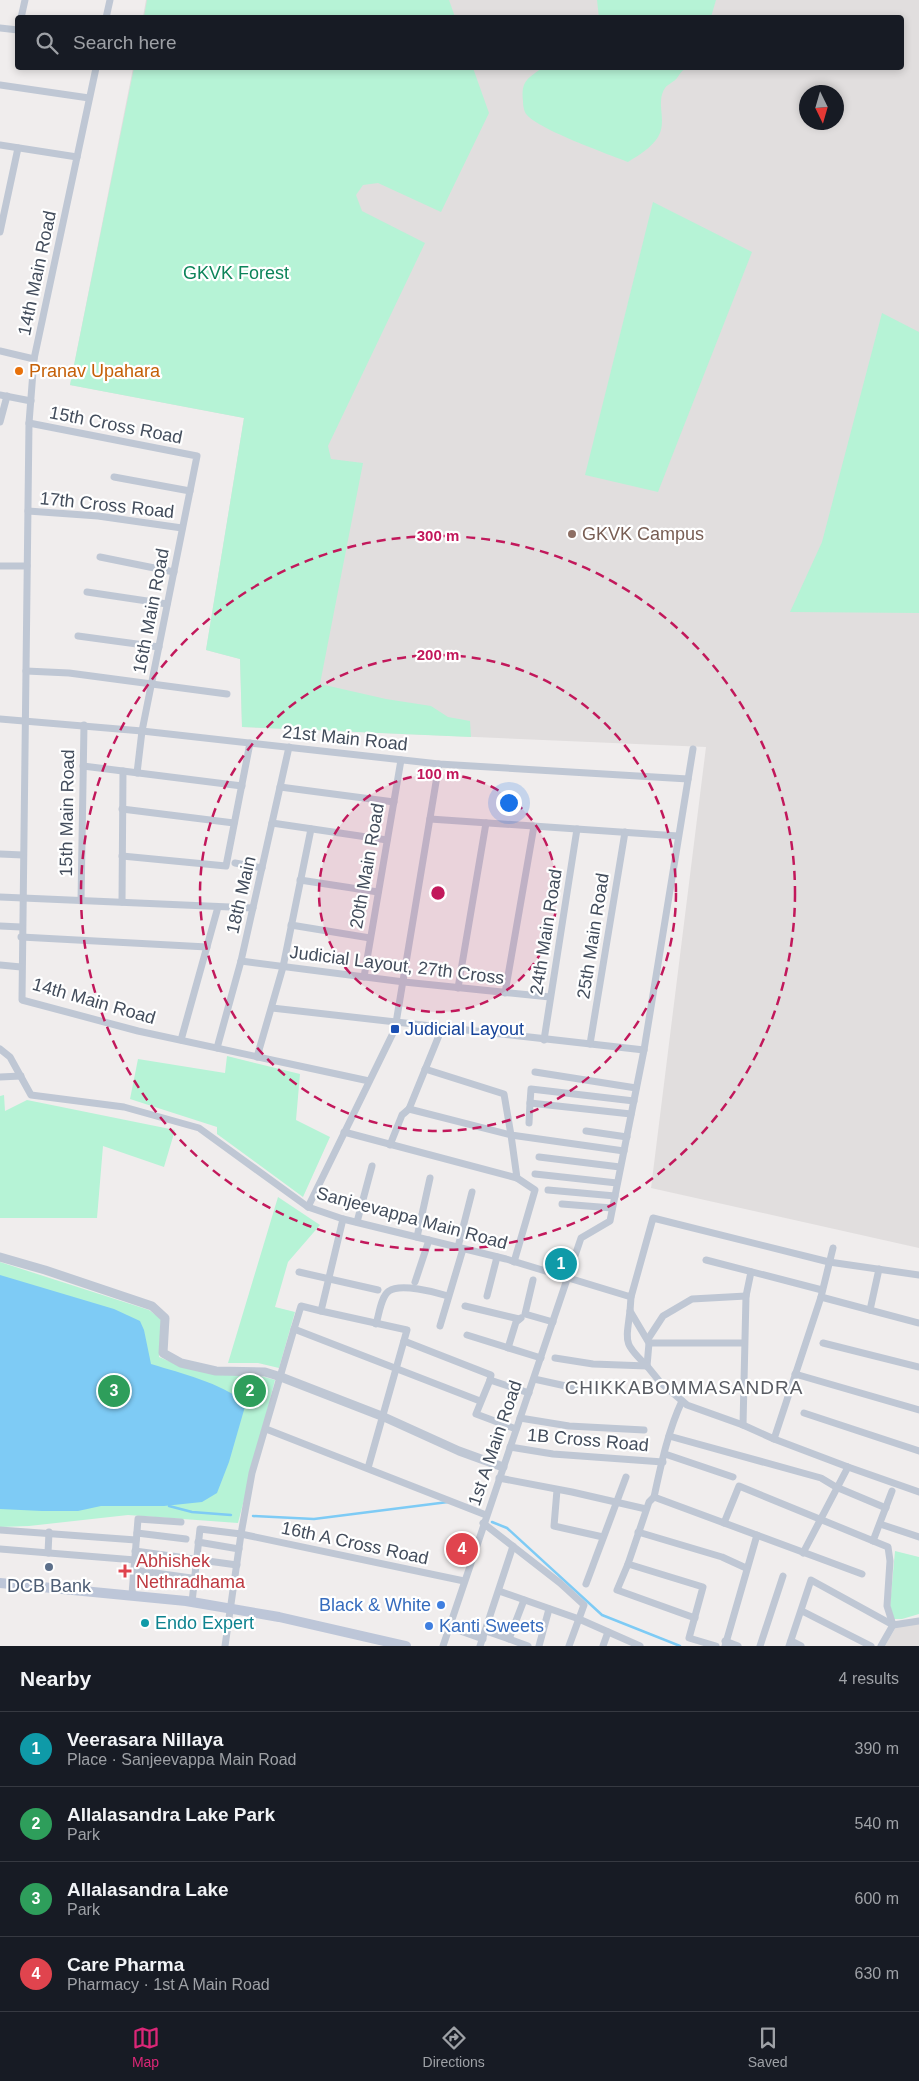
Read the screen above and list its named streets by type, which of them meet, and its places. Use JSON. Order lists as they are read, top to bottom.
{
  "streets": {
    "street": [
      "14th Main Road",
      "15th Cross Road",
      "17th Cross Road",
      "16th Main Road",
      "21st Main Road",
      "15th Main Road",
      "20th Main Road",
      "18th Main",
      "24th Main Road",
      "25th Main Road",
      "Judicial Layout, 27th Cross",
      "Sanjeevappa Main Road",
      "1B Cross Road",
      "1st A Main Road",
      "16th A Cross Road"
    ]
  },
  "crossings": [
    ["14th Main Road", "15th Cross Road"],
    ["14th Main Road", "17th Cross Road"],
    ["14th Main Road", "21st Main Road"],
    ["14th Main Road", "18th Main"],
    ["15th Cross Road", "16th Main Road"],
    ["17th Cross Road", "16th Main Road"],
    ["16th Main Road", "21st Main Road"],
    ["21st Main Road", "15th Main Road"],
    ["21st Main Road", "20th Main Road"],
    ["21st Main Road", "18th Main"],
    ["20th Main Road", "Judicial Layout, 27th Cross"],
    ["18th Main", "Judicial Layout, 27th Cross"],
    ["24th Main Road", "Judicial Layout, 27th Cross"],
    ["Sanjeevappa Main Road", "1st A Main Road"],
    ["1B Cross Road", "1st A Main Road"],
    ["1st A Main Road", "16th A Cross Road"]
  ],
  "districts": ["CHIKKABOMMASANDRA"],
  "parks": ["GKVK Forest"],
  "places": {
    "other": [
      "Pranav Upahara",
      "GKVK Campus",
      "DCB Bank",
      "Black & White",
      "Endo Expert",
      "Kanti Sweets"
    ],
    "transit": ["Judicial Layout"],
    "health": ["Abhishek Nethradhama"]
  },
  "north": "bottom",
  "page": {
    "search": "Search here",
    "pins": [
      "1",
      "2",
      "3",
      "4"
    ],
    "heading": ["Nearby", "4 results"],
    "list": [
      {
        "mark": "1",
        "name": "Veerasara Nillaya",
        "note": "Place · Sanjeevappa Main Road",
        "value": "390 m"
      },
      {
        "mark": "2",
        "name": "Allalasandra Lake Park",
        "note": "Park",
        "value": "540 m"
      },
      {
        "mark": "3",
        "name": "Allalasandra Lake",
        "note": "Park",
        "value": "600 m"
      },
      {
        "mark": "4",
        "name": "Care Pharma",
        "note": "Pharmacy · 1st A Main Road",
        "value": "630 m"
      }
    ],
    "nav": ["Map", "Directions", "Saved"]
  },
  "rings": ["300 m", "200 m", "100 m"]
}
